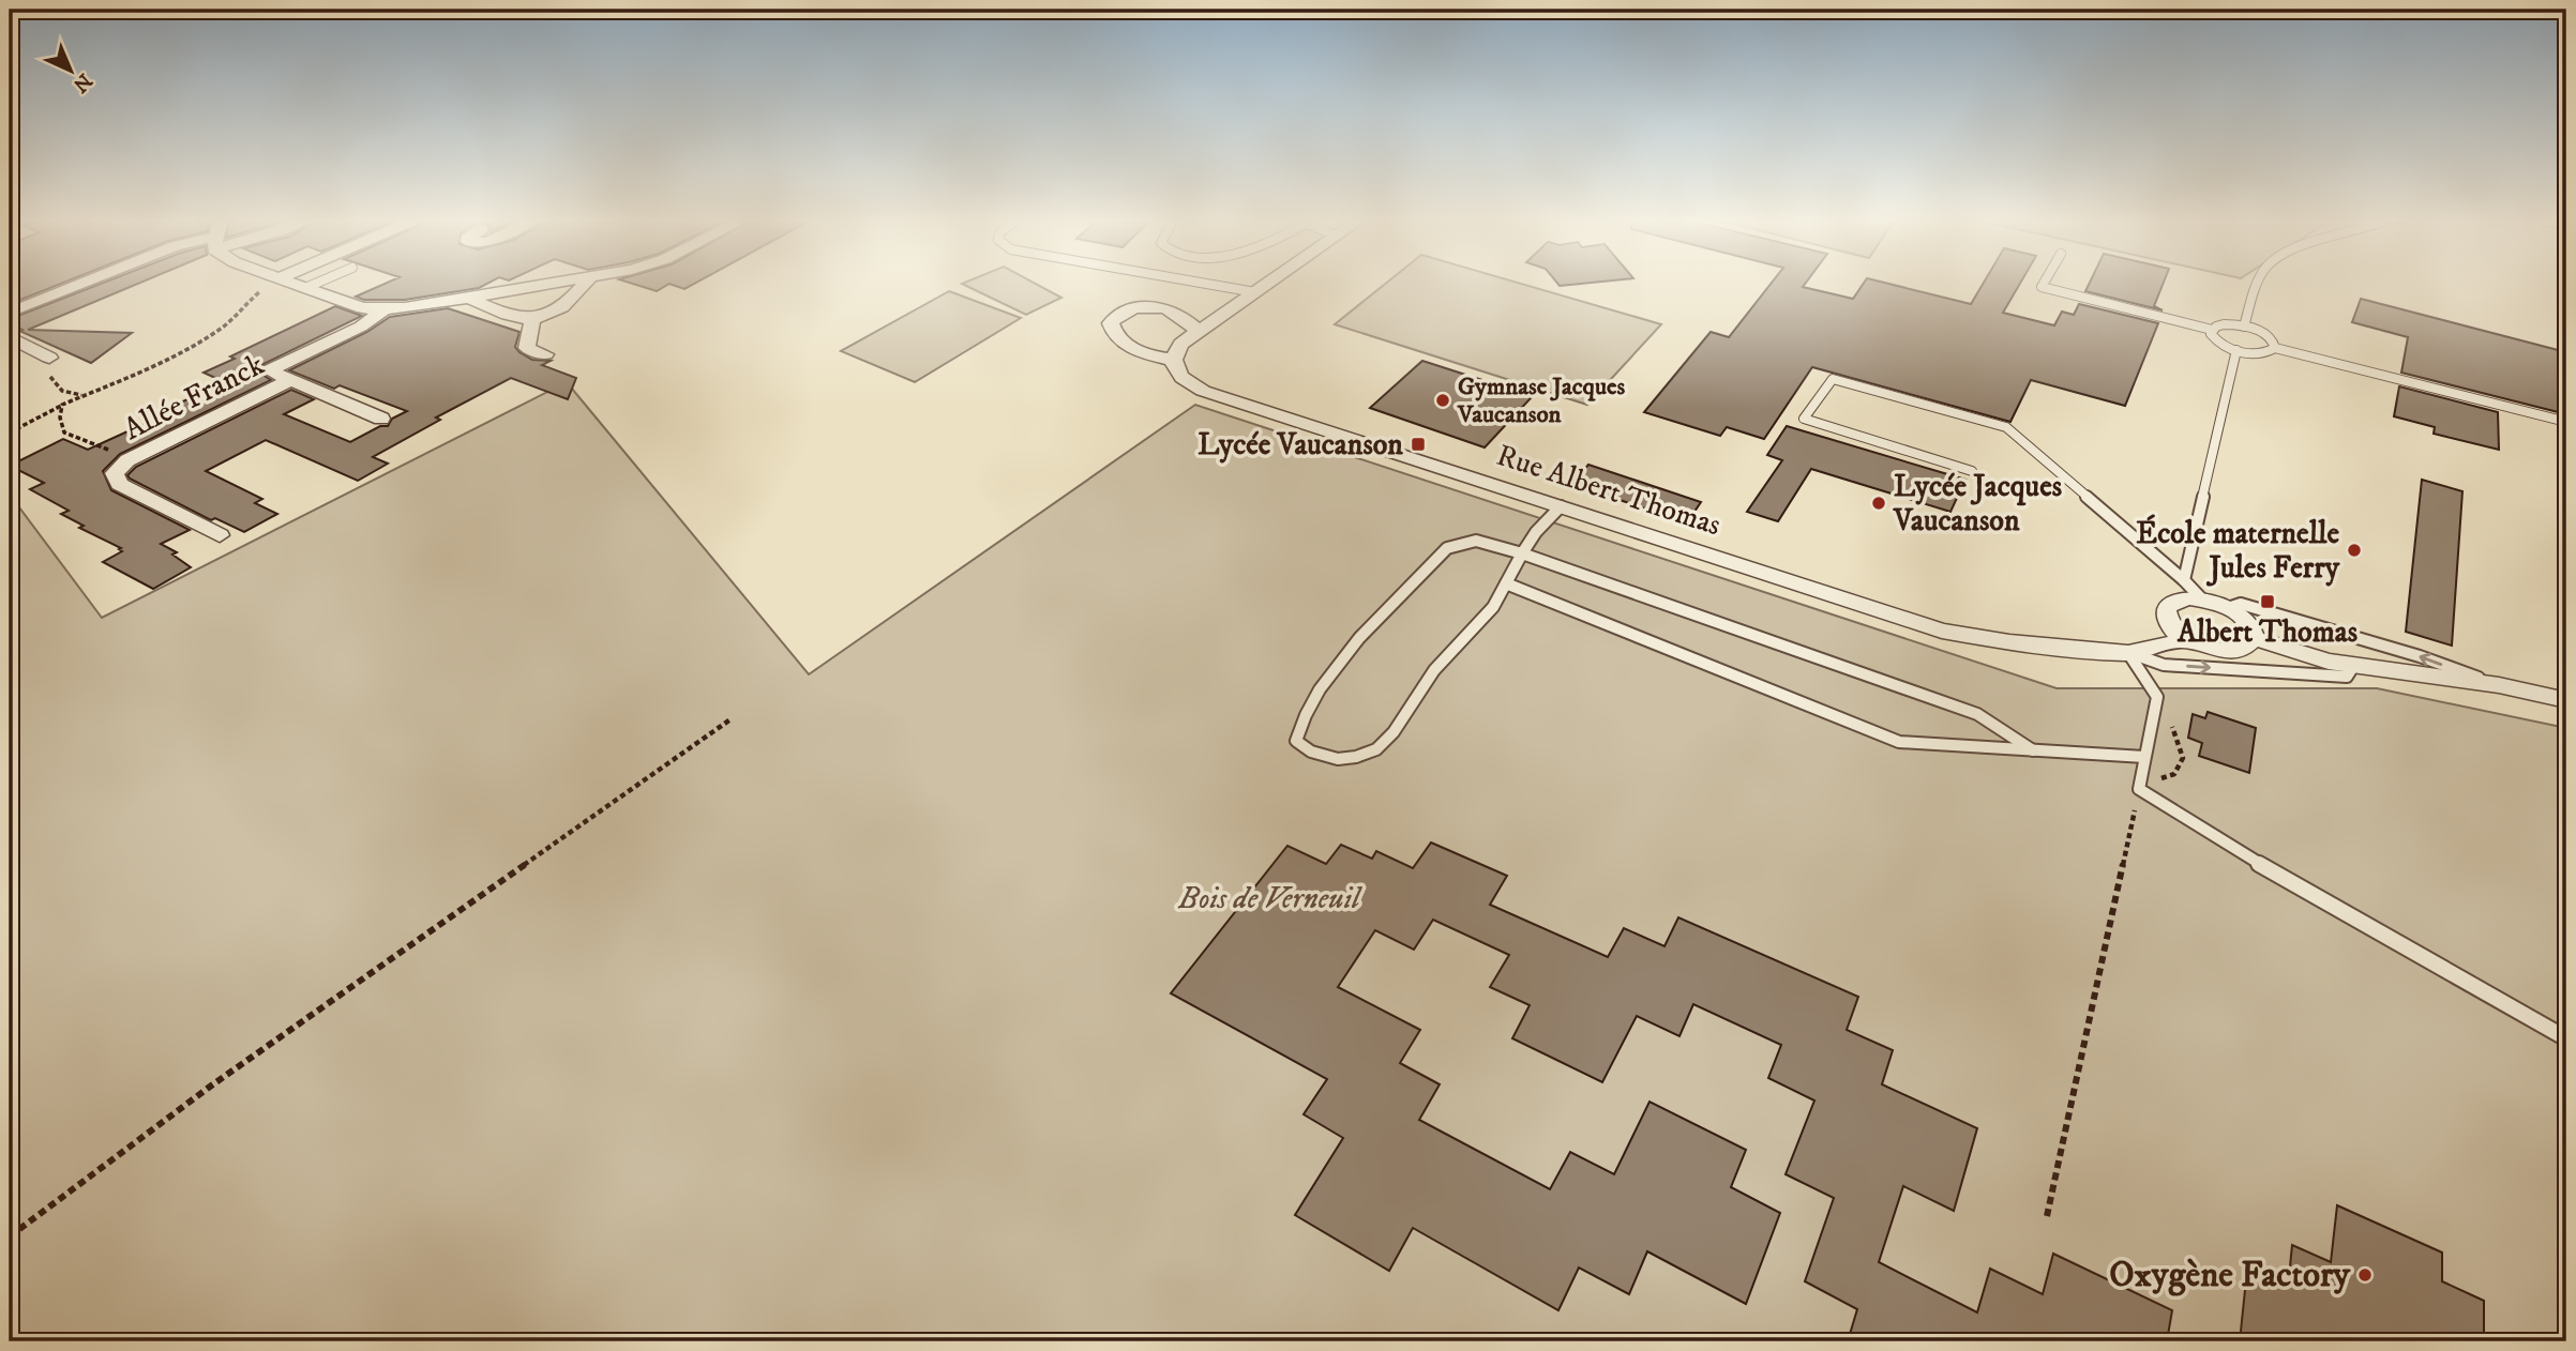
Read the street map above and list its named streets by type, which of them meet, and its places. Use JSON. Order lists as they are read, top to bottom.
{
  "streets": {
    "street": ["Allée Franck", "Rue Albert Thomas"]
  },
  "parks": ["Bois de Verneuil"],
  "places": {
    "other": [
      "Gymnase Jacques Vaucanson",
      "Lycée Jacques Vaucanson",
      "École maternelle Jules Ferry",
      "Oxygène Factory"
    ],
    "transit": ["Lycée Vaucanson", "Albert Thomas"]
  },
  "north": "bottom right"
}
